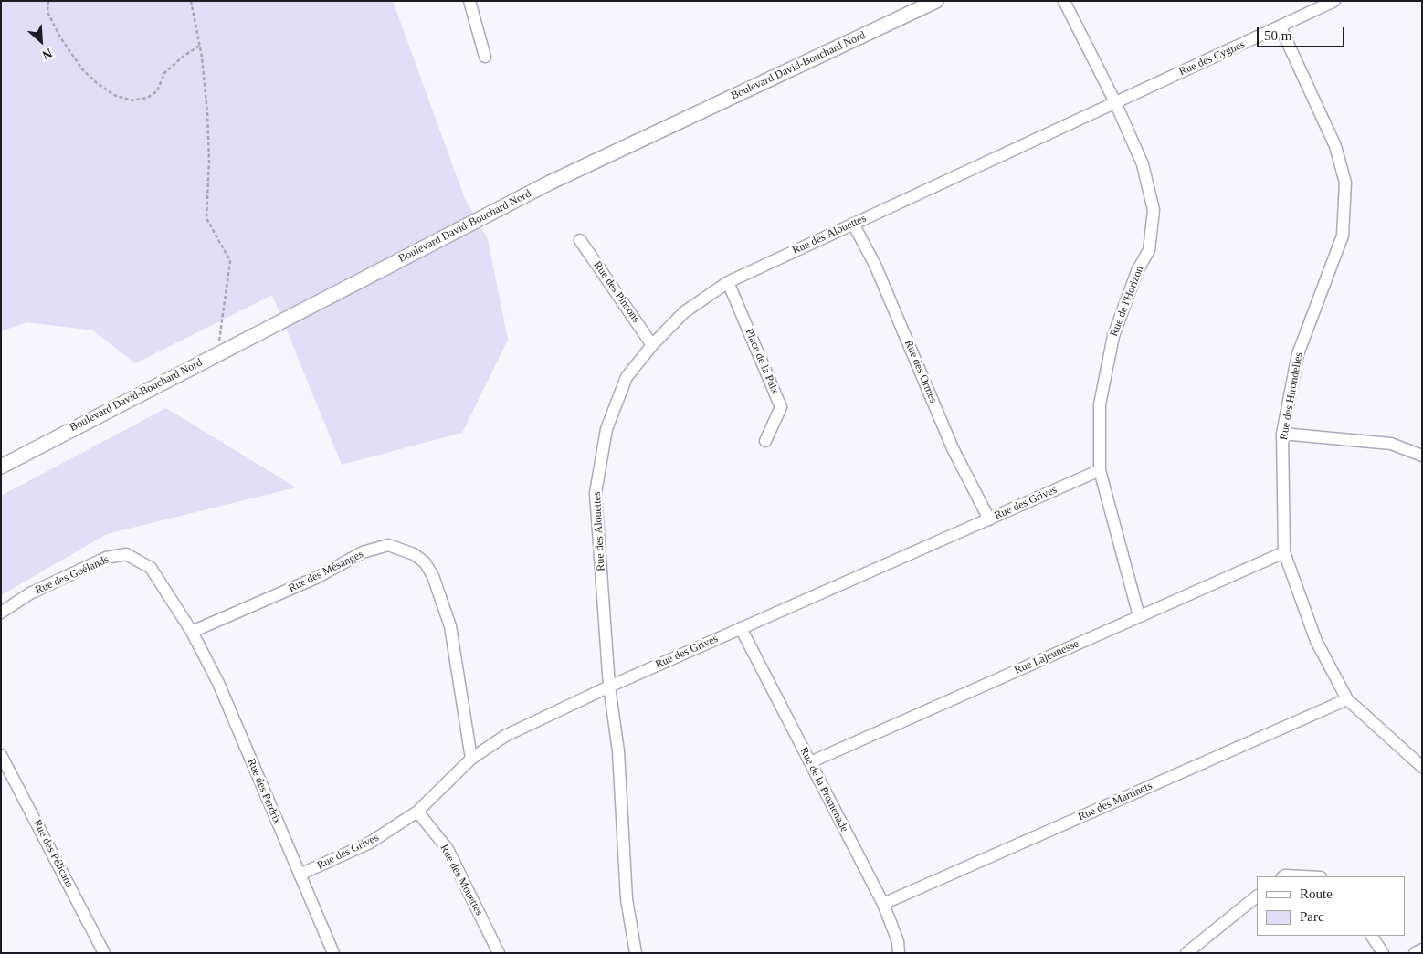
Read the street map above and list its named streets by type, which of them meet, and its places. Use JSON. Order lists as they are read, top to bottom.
{
  "streets": {
    "street": [
      "Rue des Cygnes",
      "Boulevard David-Bouchard Nord",
      "Rue des Alouettes",
      "Rue des Pinsons",
      "Rue de l'Horizon",
      "Place de la Paix",
      "Rue des Ormes",
      "Rue des Hirondelles",
      "Rue des Grives",
      "Rue des Mésanges",
      "Rue des Goélands",
      "Rue Lajeunesse",
      "Rue de la Promenade",
      "Rue des Perdrix",
      "Rue des Martinets",
      "Rue des Pélicans",
      "Rue des Mouettes"
    ]
  },
  "crossings": [
    ["Rue des Cygnes", "Rue des Alouettes"],
    ["Rue des Cygnes", "Rue de l'Horizon"],
    ["Rue des Cygnes", "Rue des Hirondelles"],
    ["Rue des Alouettes", "Rue des Pinsons"],
    ["Rue des Alouettes", "Rue de l'Horizon"],
    ["Rue des Alouettes", "Place de la Paix"],
    ["Rue des Alouettes", "Rue des Ormes"],
    ["Rue des Alouettes", "Rue des Grives"],
    ["Rue de l'Horizon", "Rue des Grives"],
    ["Rue de l'Horizon", "Rue Lajeunesse"],
    ["Rue des Ormes", "Rue des Grives"],
    ["Rue des Hirondelles", "Rue Lajeunesse"],
    ["Rue des Hirondelles", "Rue des Martinets"],
    ["Rue des Grives", "Rue des Mésanges"],
    ["Rue des Grives", "Rue de la Promenade"],
    ["Rue des Grives", "Rue des Perdrix"],
    ["Rue des Grives", "Rue des Mouettes"],
    ["Rue des Mésanges", "Rue des Goélands"],
    ["Rue des Mésanges", "Rue des Perdrix"],
    ["Rue des Goélands", "Rue des Perdrix"],
    ["Rue Lajeunesse", "Rue de la Promenade"],
    ["Rue de la Promenade", "Rue des Martinets"]
  ],
  "legend": ["Route", "Parc"],
  "scale_bar": "50 m",
  "north": "bottom right"
}
